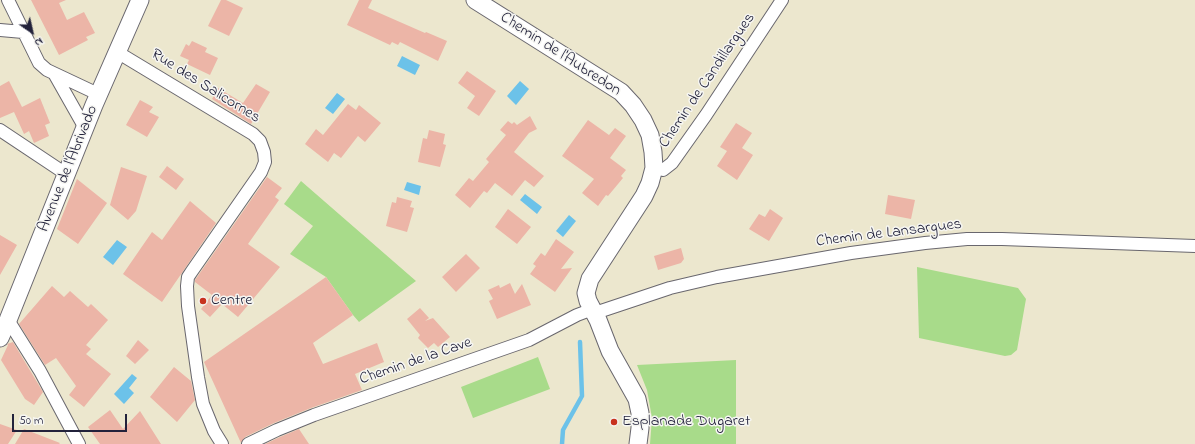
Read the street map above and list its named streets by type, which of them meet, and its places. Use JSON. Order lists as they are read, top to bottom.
{
  "streets": {
    "street": [
      "Chemin de l'Aubredon",
      "Chemin de Candillargues",
      "Rue des Salicornes",
      "Avenue de l'Abrivado",
      "Chemin de Lansargues",
      "Chemin de la Cave"
    ]
  },
  "crossings": [
    ["Chemin de l'Aubredon", "Chemin de Candillargues"],
    ["Chemin de l'Aubredon", "Chemin de Lansargues"],
    ["Chemin de l'Aubredon", "Chemin de la Cave"],
    ["Rue des Salicornes", "Avenue de l'Abrivado"],
    ["Chemin de Lansargues", "Chemin de la Cave"]
  ],
  "places": ["Centre", "Esplanade Dugaret"],
  "scale_bar": "50 m",
  "north": "bottom right"
}
